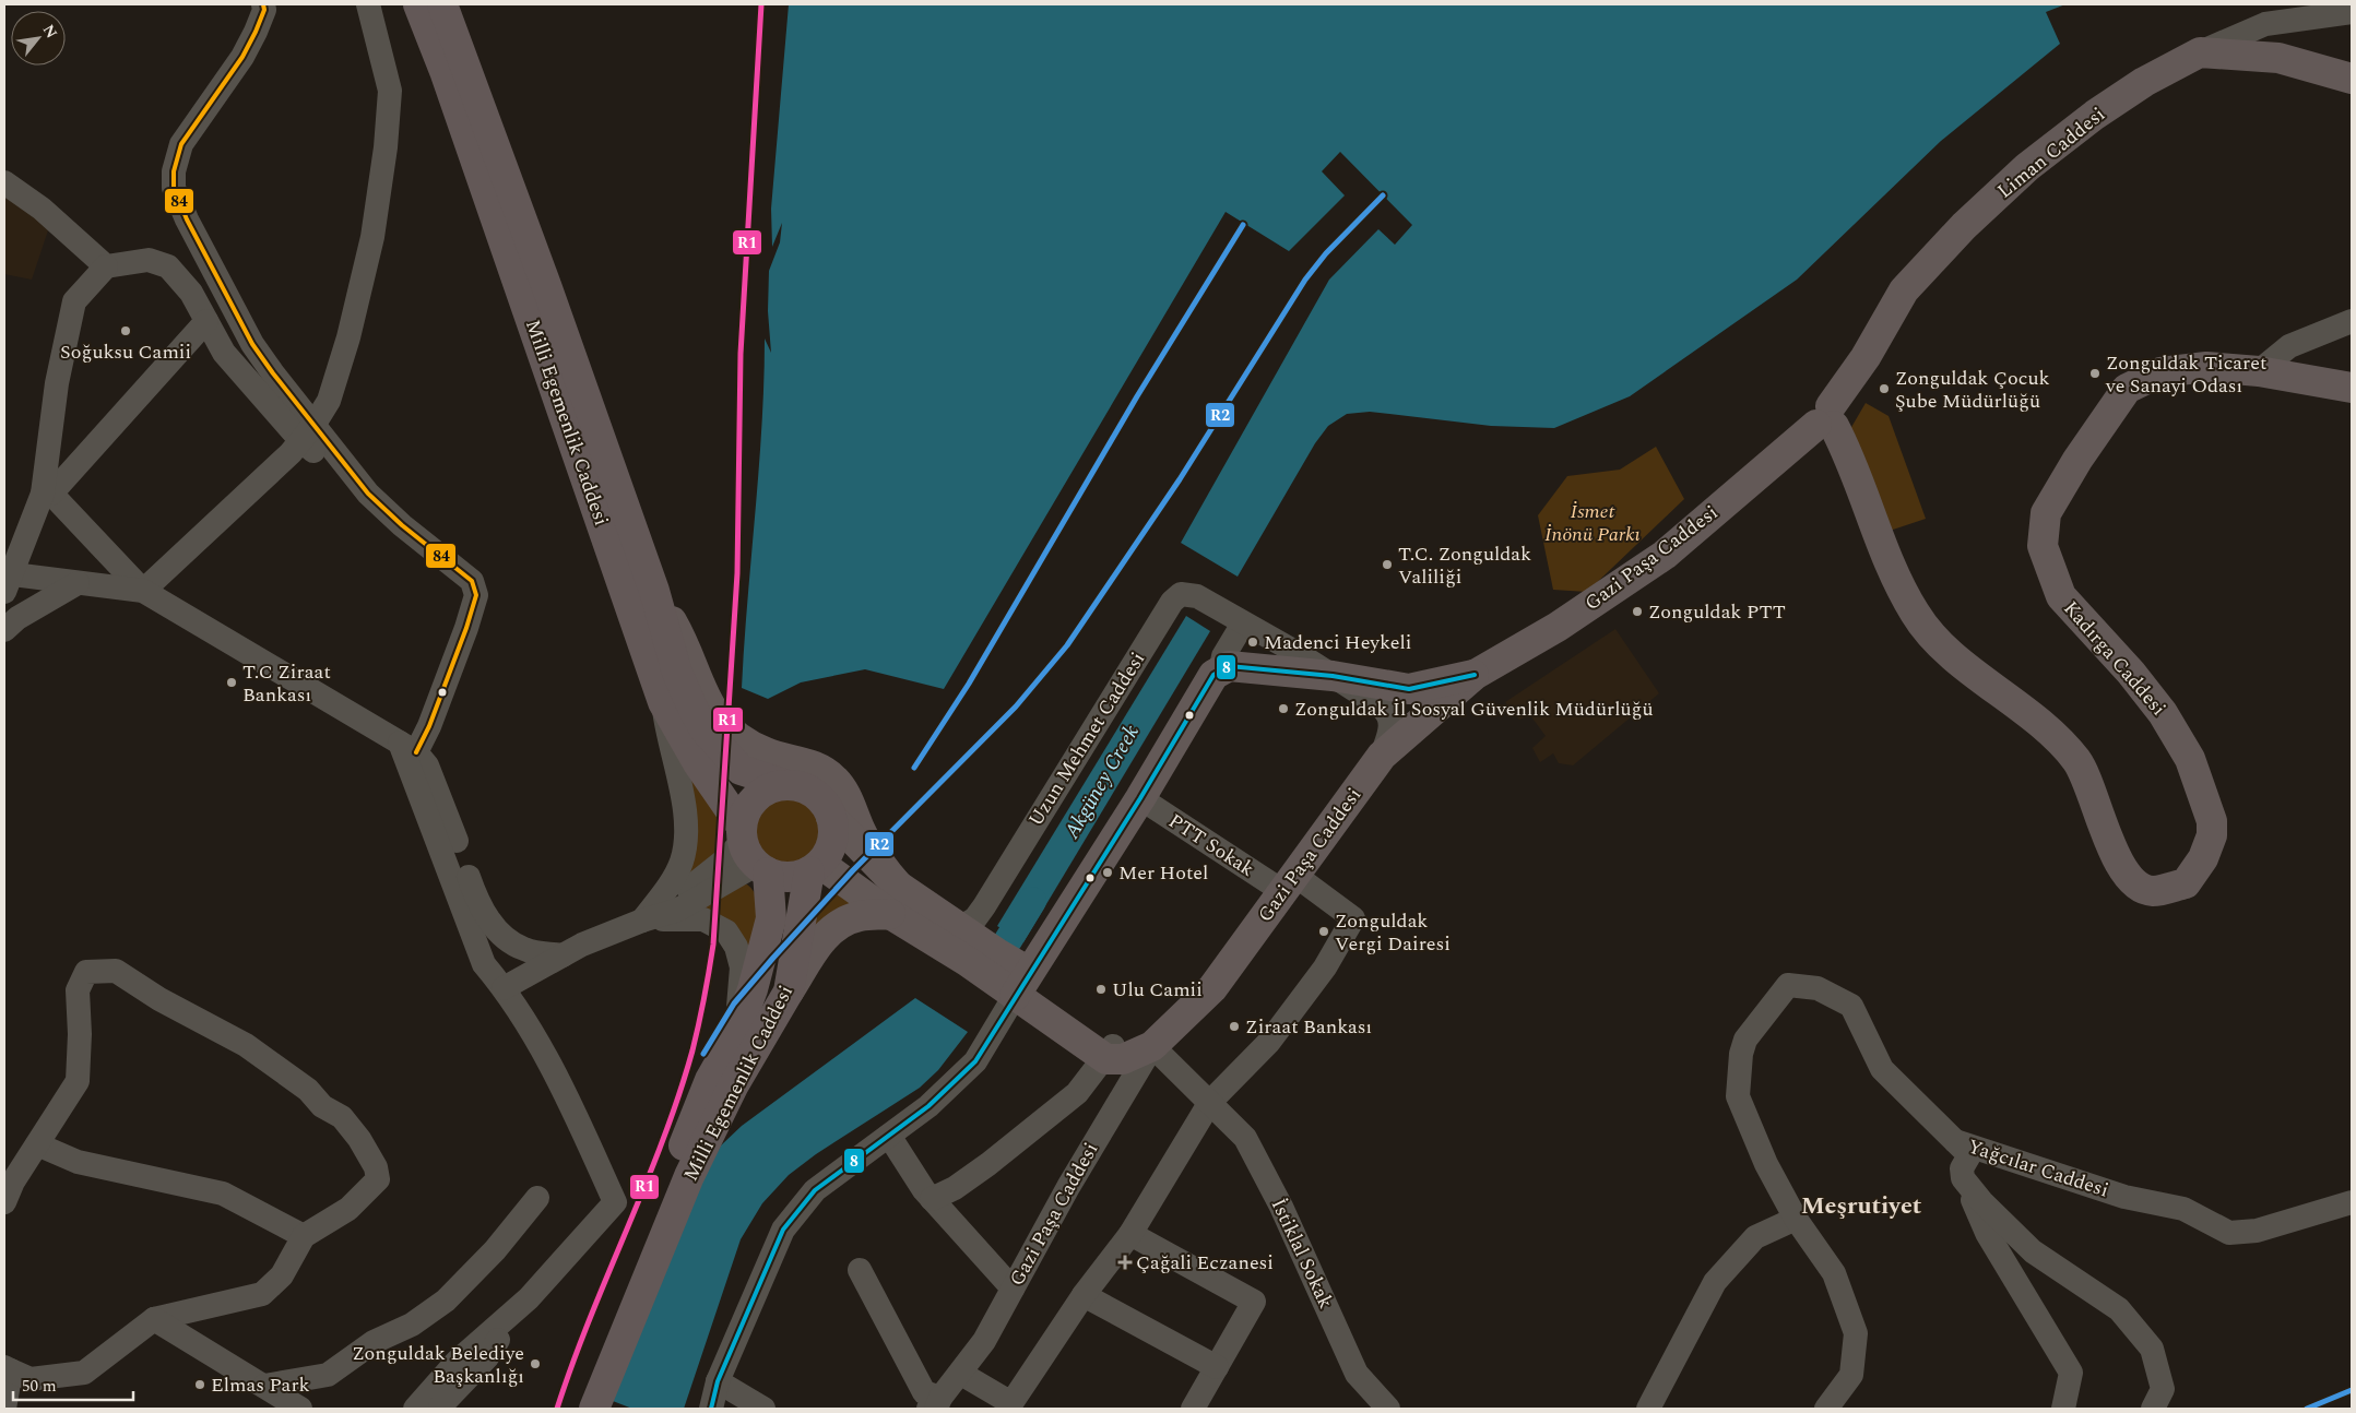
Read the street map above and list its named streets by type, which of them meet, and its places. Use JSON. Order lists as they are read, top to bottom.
{
  "streets": {
    "highway": ["Milli Egemenlik Caddesi"],
    "main road": ["Liman Caddesi", "Gazi Paşa Caddesi", "Kadırga Caddesi"],
    "street": [
      "Uzun Mehmet Caddesi",
      "PTT Sokak",
      "Yağcılar Caddesi",
      "İstiklal Sokak"
    ]
  },
  "crossings": [
    ["Liman Caddesi", "Gazi Paşa Caddesi"],
    ["Liman Caddesi", "Kadırga Caddesi"],
    ["Gazi Paşa Caddesi", "Kadırga Caddesi"],
    ["Gazi Paşa Caddesi", "Uzun Mehmet Caddesi"],
    ["Gazi Paşa Caddesi", "PTT Sokak"],
    ["Gazi Paşa Caddesi", "İstiklal Sokak"],
    ["PTT Sokak", "İstiklal Sokak"]
  ],
  "districts": ["Meşrutiyet"],
  "water": ["Akgüney Creek"],
  "parks": ["İsmet İnönü Parkı"],
  "places": {
    "other": [
      "Soğuksu Camii",
      "Zonguldak Ticaret ve Sanayi Odası",
      "Zonguldak Çocuk Şube Müdürlüğü",
      "T.C. Zonguldak Valiliği",
      "Zonguldak PTT",
      "Madenci Heykeli",
      "T.C Ziraat Bankası",
      "Zonguldak İl Sosyal Güvenlik Müdürlüğü",
      "Mer Hotel",
      "Zonguldak Vergi Dairesi",
      "Ulu Camii",
      "Ziraat Bankası",
      "Zonguldak Belediye Başkanlığı",
      "Elmas Park"
    ],
    "health": ["Çağali Eczanesi"]
  },
  "lines": [
    "transit line R1",
    "transit line 84",
    "transit line R2",
    "transit line 8"
  ],
  "scale_bar": "50 m",
  "north": "top right"
}
